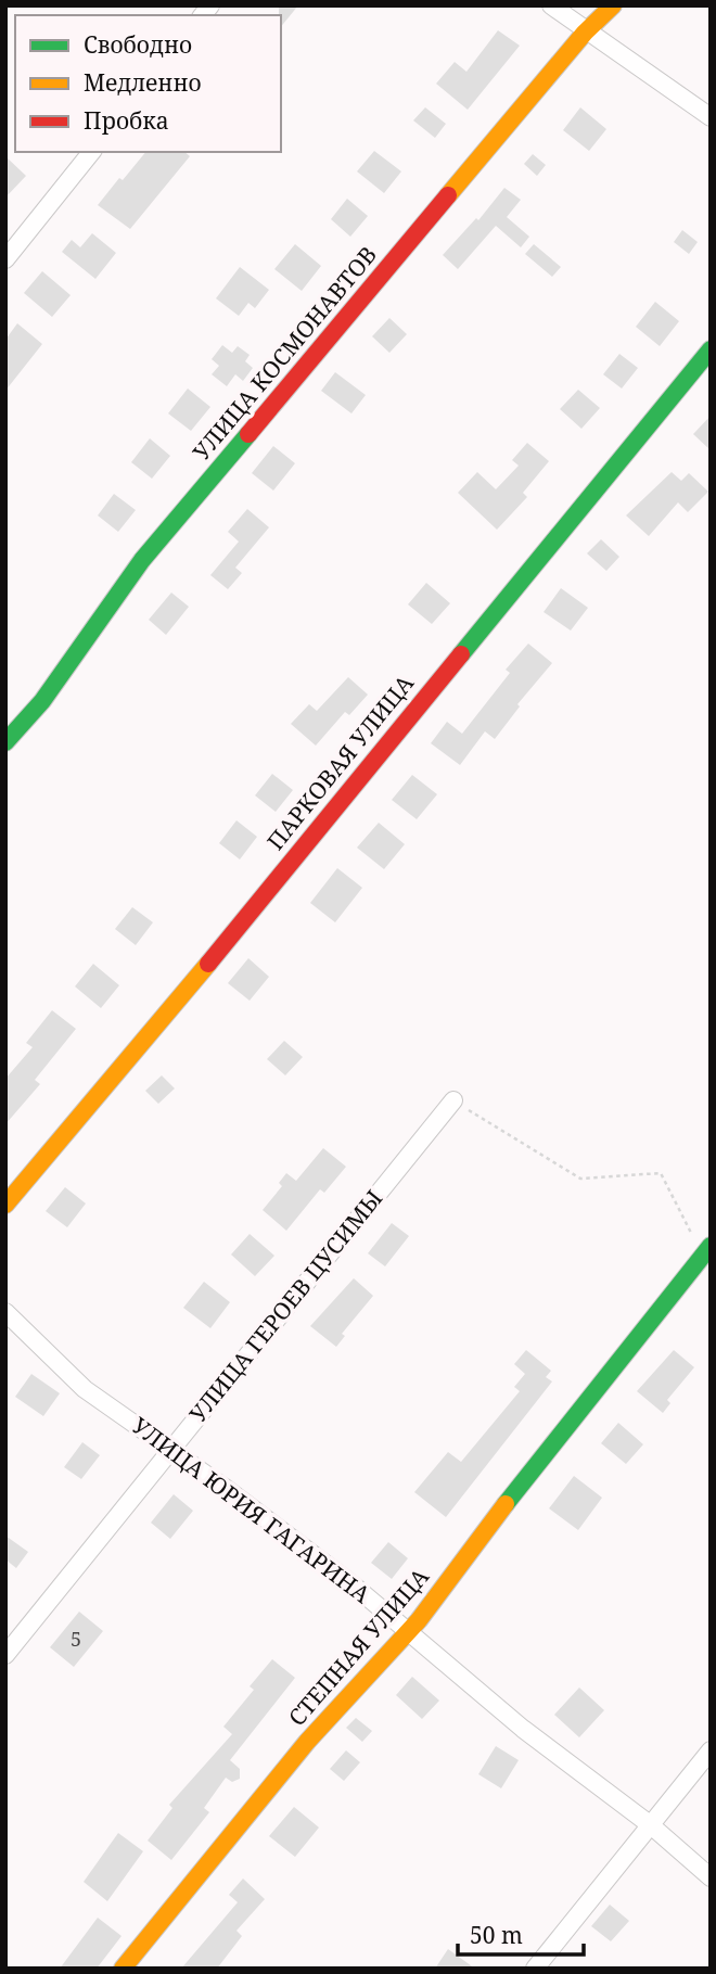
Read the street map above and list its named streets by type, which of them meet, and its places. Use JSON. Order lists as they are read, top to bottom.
{
  "streets": {
    "street": [
      "УЛИЦА КОСМОНАВТОВ",
      "ПАРКОВАЯ УЛИЦА",
      "УЛИЦА ГЕРОЕВ ЦУСИМЫ",
      "УЛИЦА ЮРИЯ ГАГАРИНА",
      "СТЕПНАЯ УЛИЦА"
    ]
  },
  "crossings": [
    ["УЛИЦА ГЕРОЕВ ЦУСИМЫ", "УЛИЦА ЮРИЯ ГАГАРИНА"],
    ["УЛИЦА ЮРИЯ ГАГАРИНА", "СТЕПНАЯ УЛИЦА"]
  ],
  "house_numbers": ["5"],
  "legend": ["Свободно", "Медленно", "Пробка"],
  "scale_bar": "50 m"
}
